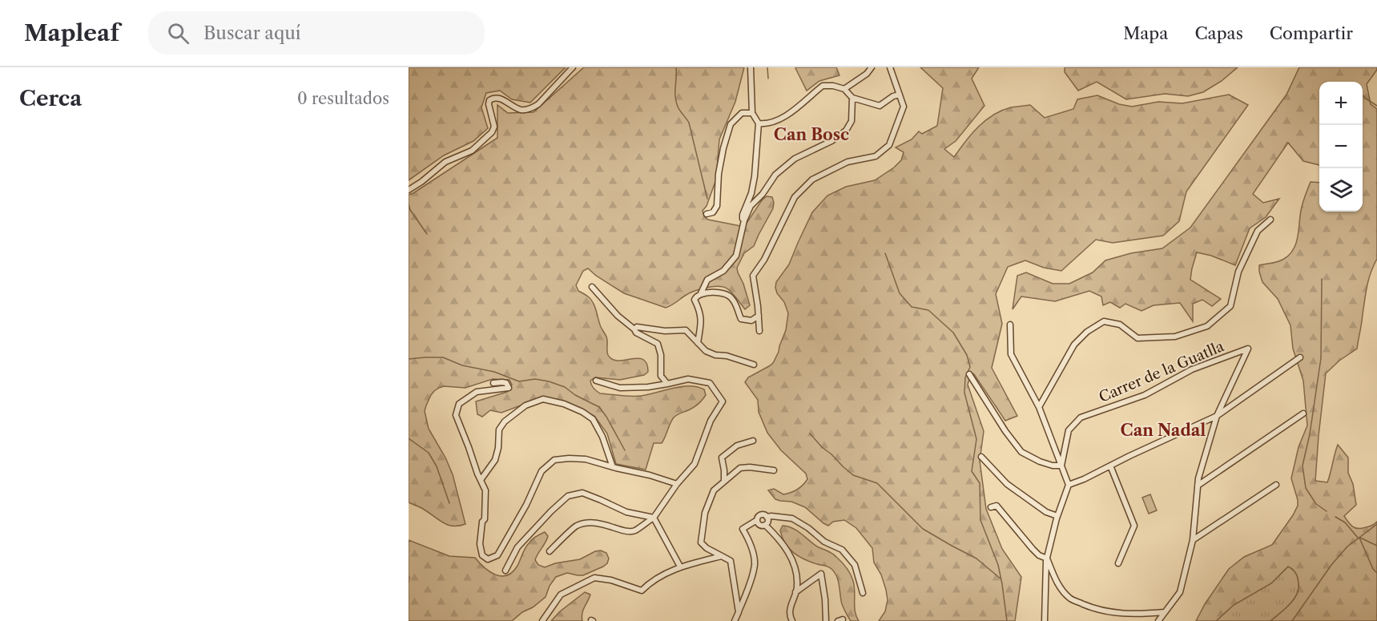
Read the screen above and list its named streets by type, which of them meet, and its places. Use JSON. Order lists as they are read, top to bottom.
{
  "streets": {
    "street": ["Carrer de la Guatlla"]
  },
  "districts": ["Can Bosc", "Can Nadal"],
  "page": {
    "header": "Mapleaf",
    "search": "Buscar aquí",
    "nav": ["Mapa", "Capas", "Compartir"],
    "heading": ["Cerca", "0 resultados"],
    "map_buttons": ["+", "−"]
  }
}
